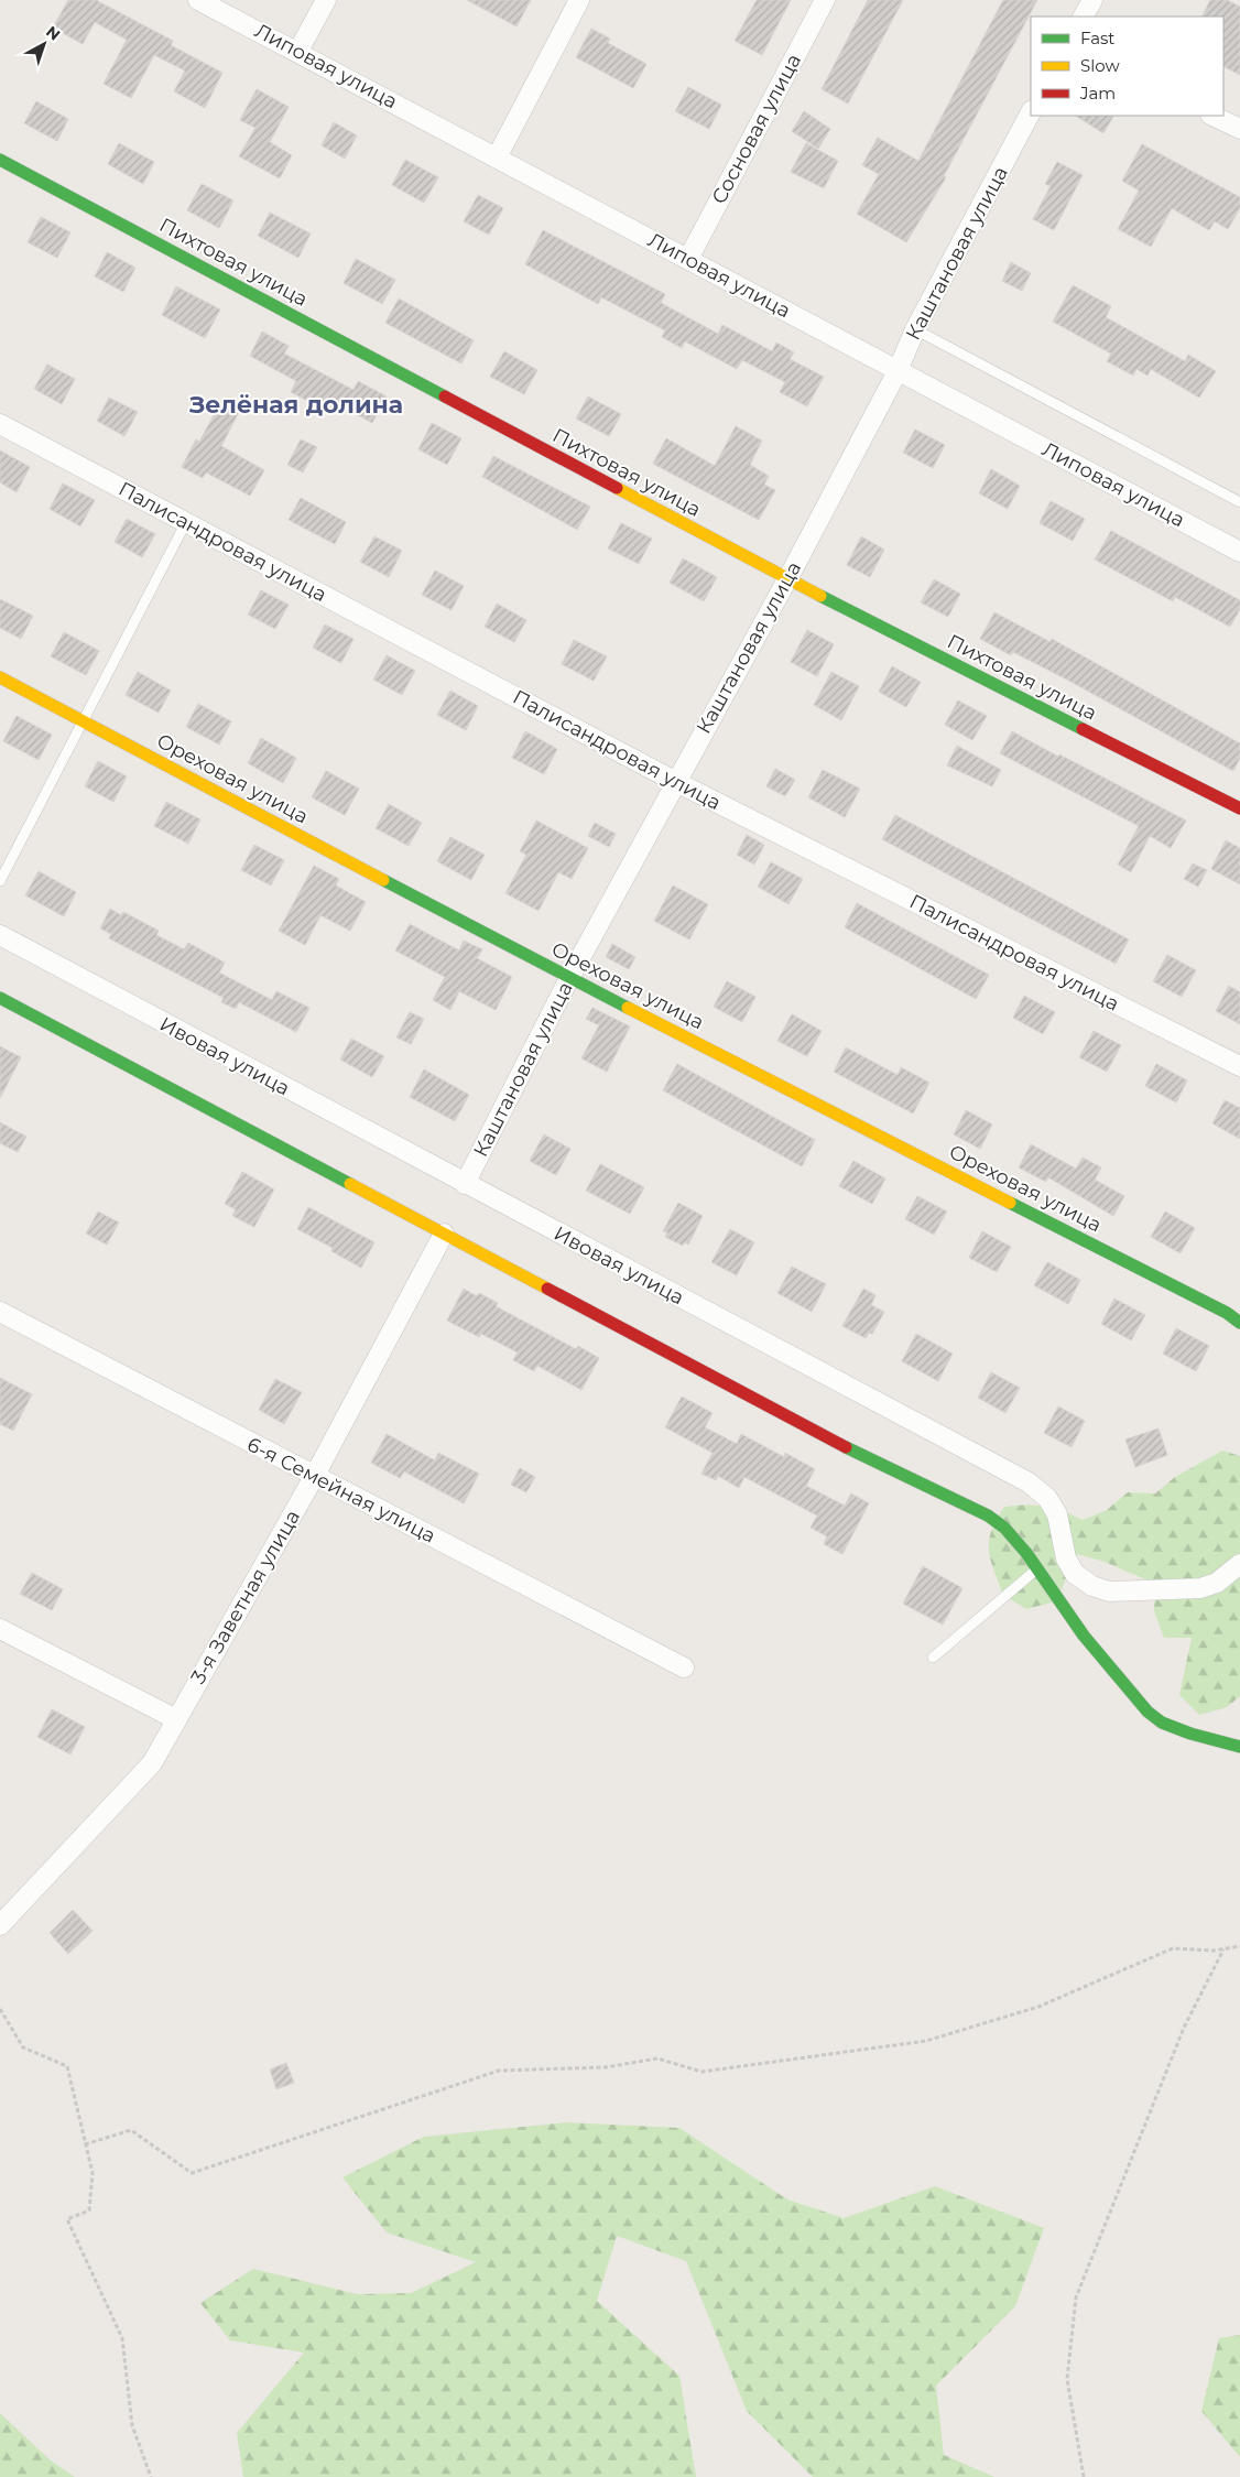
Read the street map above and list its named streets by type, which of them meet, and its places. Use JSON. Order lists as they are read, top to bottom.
{
  "streets": {
    "street": [
      "Липовая улица",
      "Сосновая улица",
      "Каштановая улица",
      "Пихтовая улица",
      "Палисандровая улица",
      "Ореховая улица",
      "Ивовая улица",
      "6-я Семейная улица",
      "3-я Заветная улица"
    ]
  },
  "crossings": [
    ["Липовая улица", "Сосновая улица"],
    ["Липовая улица", "Каштановая улица"],
    ["Каштановая улица", "Пихтовая улица"],
    ["Каштановая улица", "Палисандровая улица"],
    ["Каштановая улица", "Ореховая улица"],
    ["Каштановая улица", "Ивовая улица"],
    ["6-я Семейная улица", "3-я Заветная улица"]
  ],
  "districts": ["Зелёная долина"],
  "legend": ["Fast", "Slow", "Jam"],
  "north": "top right"
}
